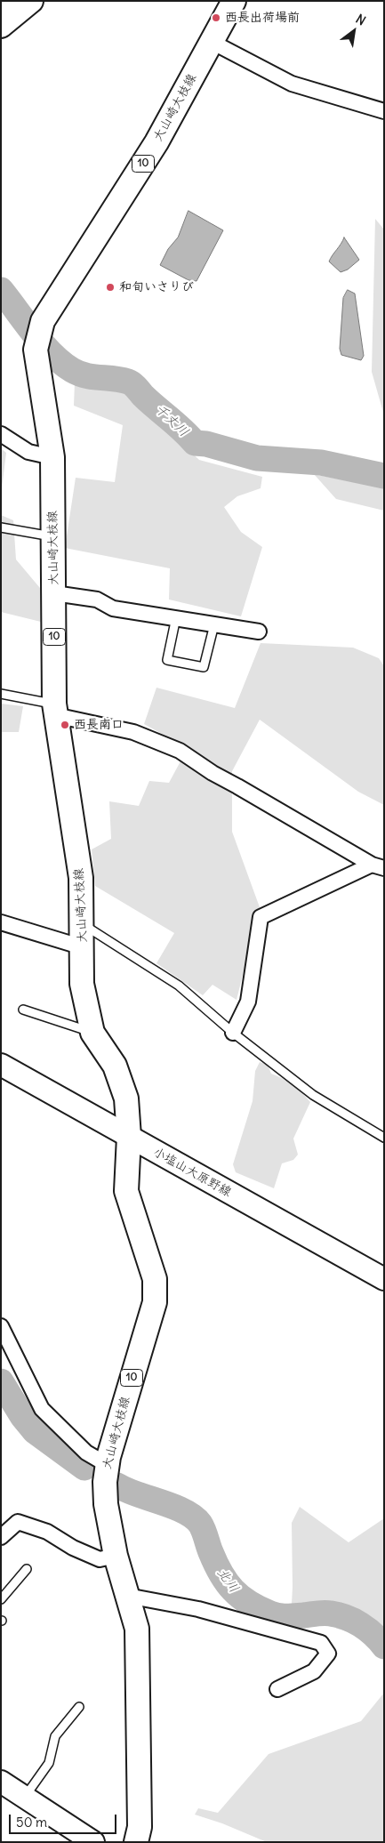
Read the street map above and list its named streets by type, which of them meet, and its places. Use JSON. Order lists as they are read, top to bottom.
{
  "streets": {
    "main road": ["大山崎大枝線", "10", "小塩山大原野線"]
  },
  "crossings": [
    ["大山崎大枝線", "小塩山大原野線"]
  ],
  "water": ["千丈川", "北川"],
  "places": ["西長出荷場前", "和旬いさりび", "西長南口"],
  "scale_bar": "50 m",
  "north": "top right"
}
